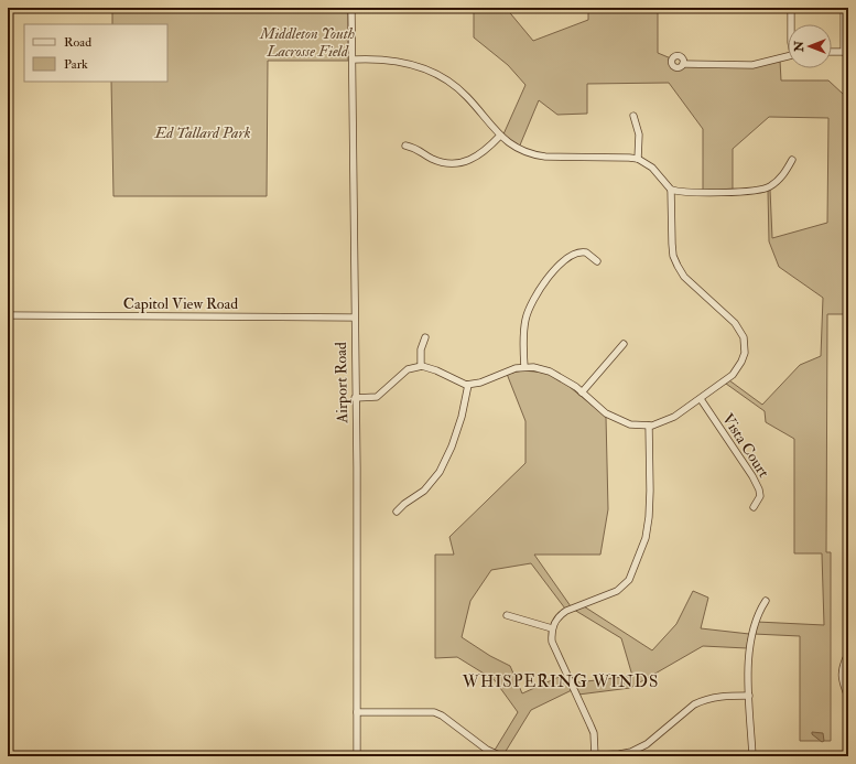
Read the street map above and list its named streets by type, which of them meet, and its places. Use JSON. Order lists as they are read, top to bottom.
{
  "streets": {
    "street": ["Capitol View Road", "Airport Road", "Vista Court"]
  },
  "crossings": [
    ["Capitol View Road", "Airport Road"]
  ],
  "districts": ["WHISPERING WINDS"],
  "parks": ["Middleton Youth Lacrosse Field", "Ed Tallard Park"],
  "legend": ["Road", "Park"],
  "north": "left"
}
